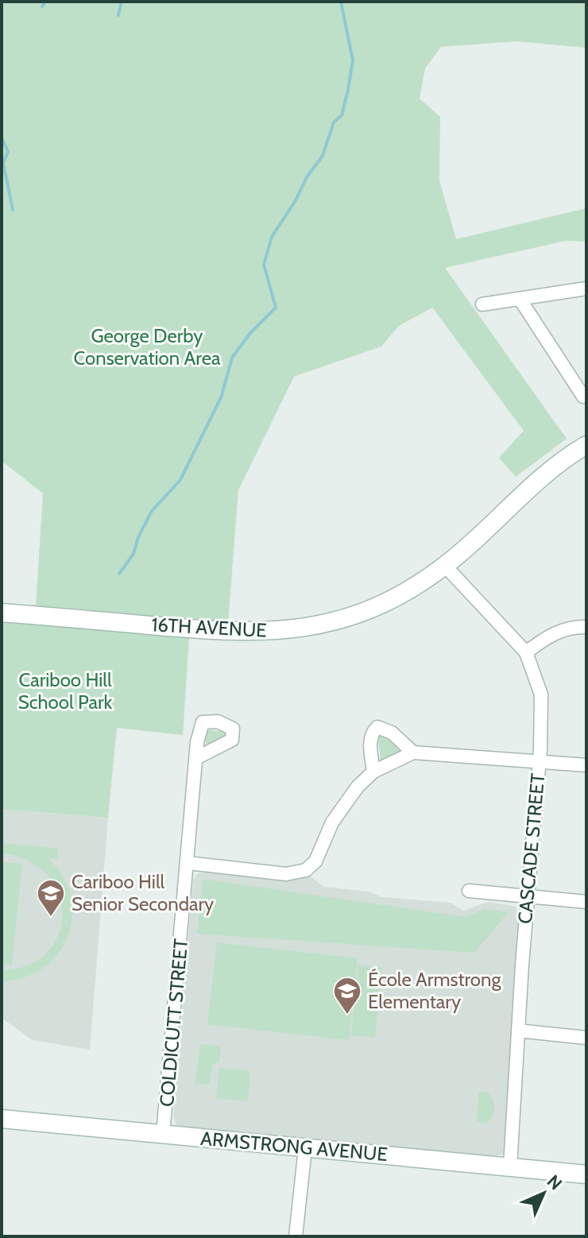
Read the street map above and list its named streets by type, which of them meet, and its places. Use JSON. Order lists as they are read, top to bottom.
{
  "streets": {
    "street": [
      "16TH AVENUE",
      "CASCADE STREET",
      "COLDICUTT STREET",
      "ARMSTRONG AVENUE"
    ]
  },
  "crossings": [
    ["16TH AVENUE", "CASCADE STREET"],
    ["CASCADE STREET", "ARMSTRONG AVENUE"],
    ["COLDICUTT STREET", "ARMSTRONG AVENUE"]
  ],
  "parks": ["George Derby Conservation Area", "Cariboo Hill School Park"],
  "places": {
    "school or university": ["Cariboo Hill Senior Secondary", "École Armstrong Elementary"]
  },
  "north": "top right"
}
